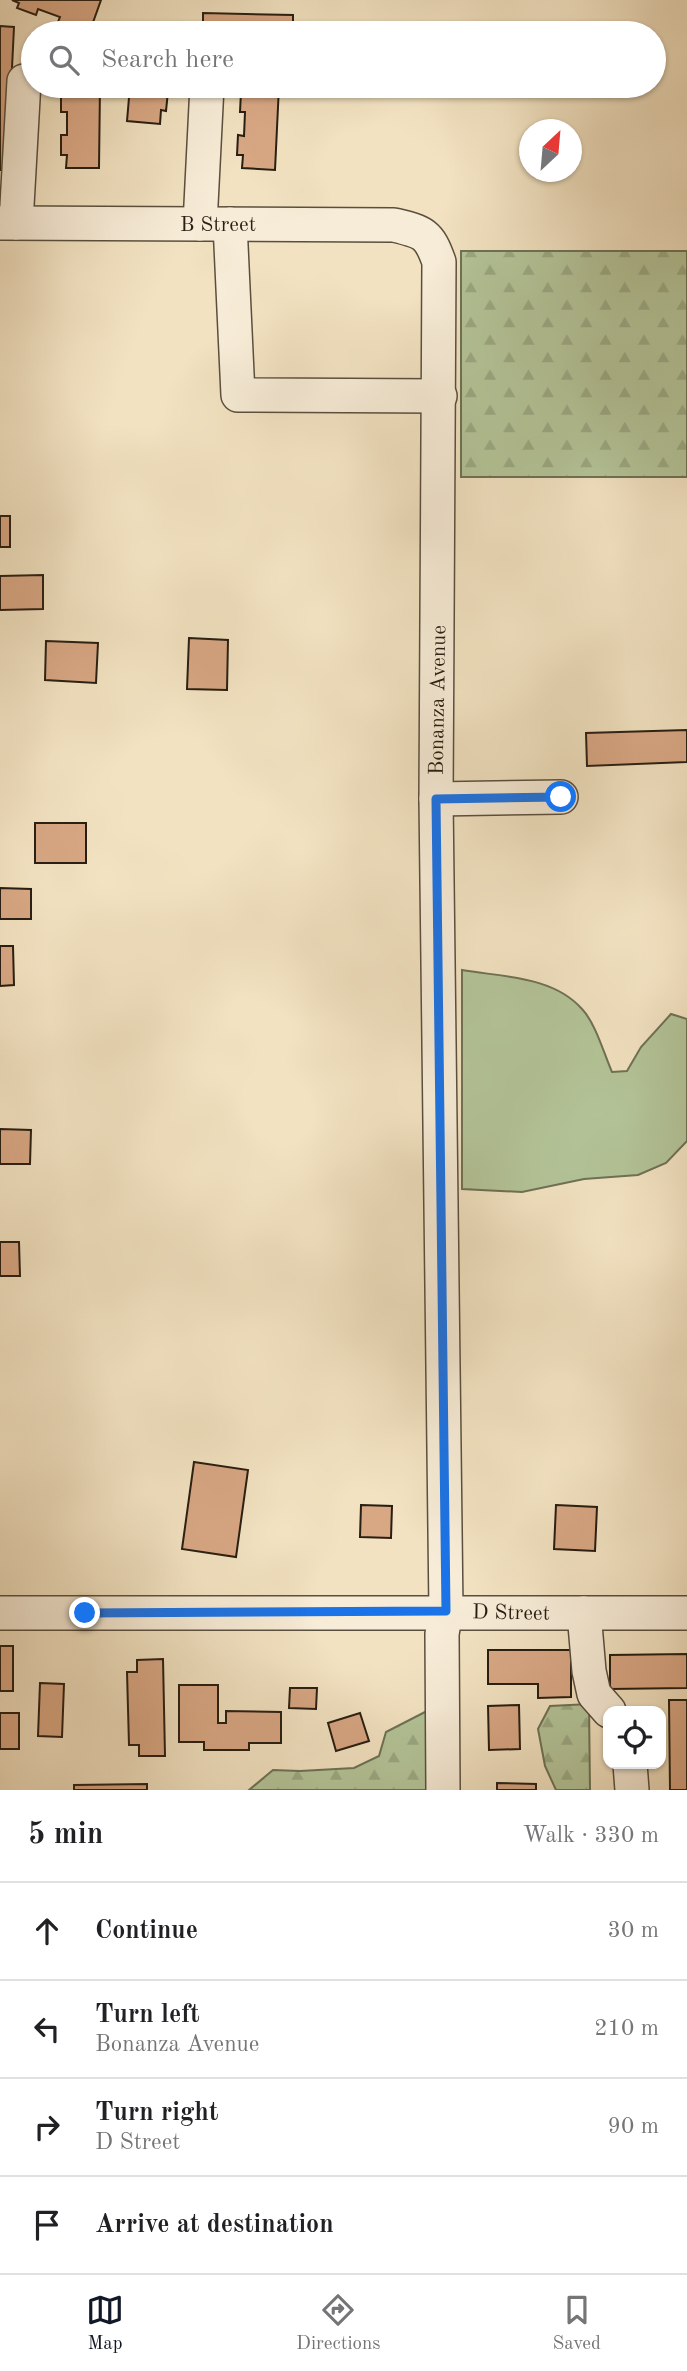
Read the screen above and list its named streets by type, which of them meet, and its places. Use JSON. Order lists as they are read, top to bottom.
{
  "streets": {
    "street": ["B Street", "Bonanza Avenue", "D Street"]
  },
  "crossings": [
    ["B Street", "Bonanza Avenue"],
    ["Bonanza Avenue", "D Street"]
  ],
  "north": "top right",
  "page": {
    "search": "Search here",
    "heading": ["5 min", "Walk · 330 m"],
    "list": [
      ["Continue", "30 m"],
      ["Turn left", "Bonanza Avenue", "210 m"],
      ["Turn right", "D Street", "90 m"],
      "Arrive at destination"
    ],
    "nav": ["Map", "Directions", "Saved"]
  }
}
